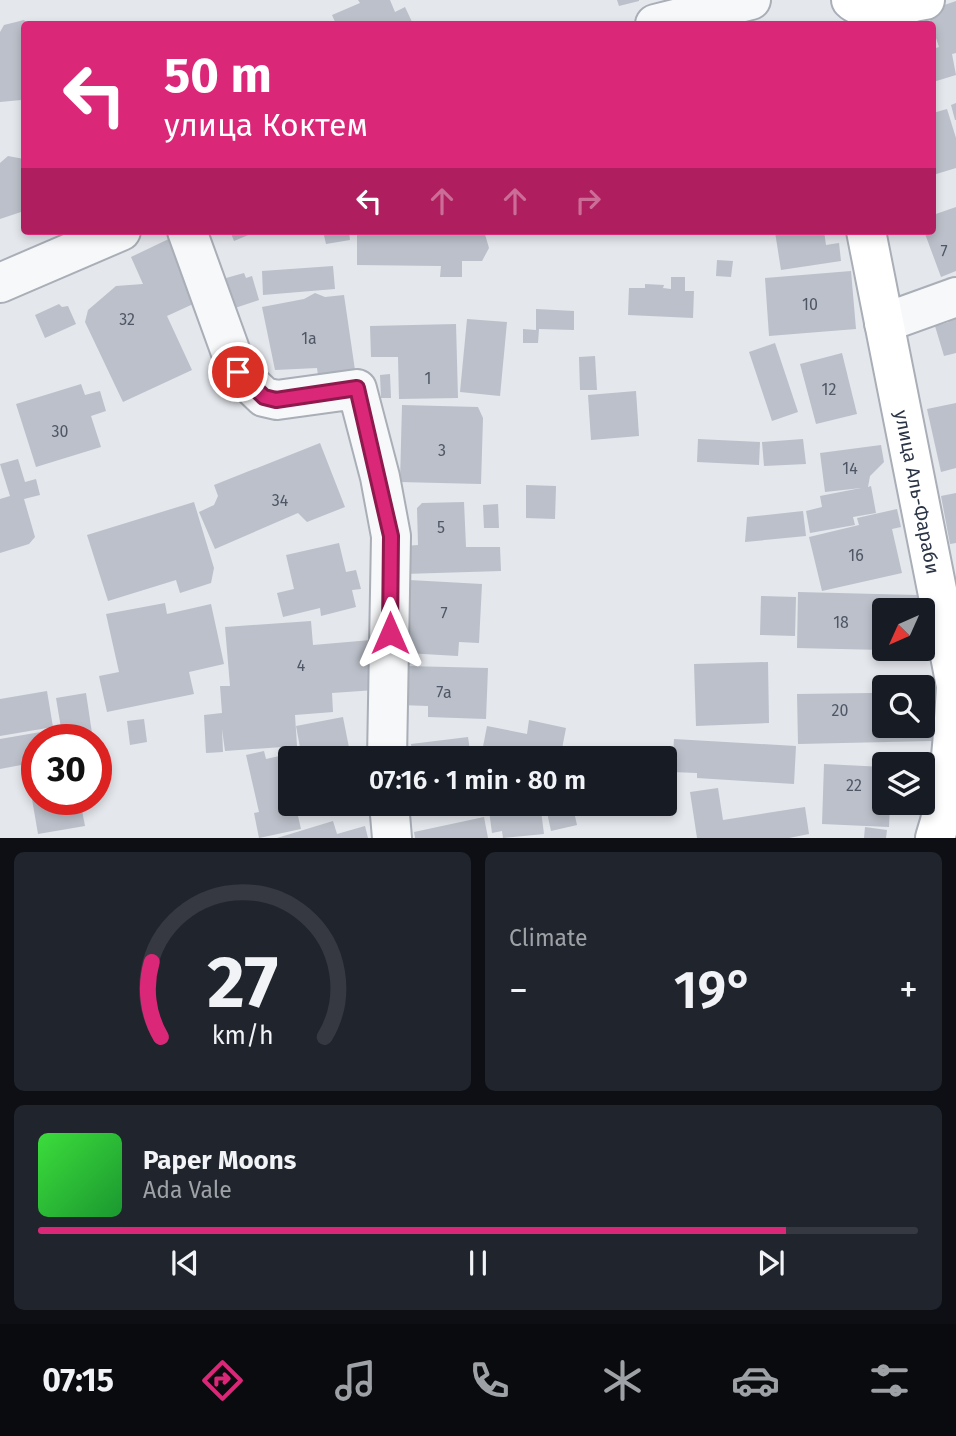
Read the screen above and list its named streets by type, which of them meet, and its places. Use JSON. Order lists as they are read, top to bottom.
{
  "streets": {
    "street": ["улица Аль-Фараби"]
  },
  "house_numbers": [
    "7",
    "10",
    "32",
    "1а",
    "1",
    "12",
    "30",
    "3",
    "14",
    "34",
    "5",
    "16",
    "7",
    "18",
    "4",
    "7а",
    "20",
    "22"
  ],
  "north": "bottom left",
  "page": {
    "turn": ["50 m", "улица Коктем"],
    "limit": "30",
    "trip": "07:16 · 1 min · 80 m",
    "tile": "Climate",
    "heat": ["−", "19°", "+"],
    "song": ["Paper Moons", "Ada Vale"],
    "tabs": "07:15",
    "gauge": ["27", "km/h"]
  }
}
